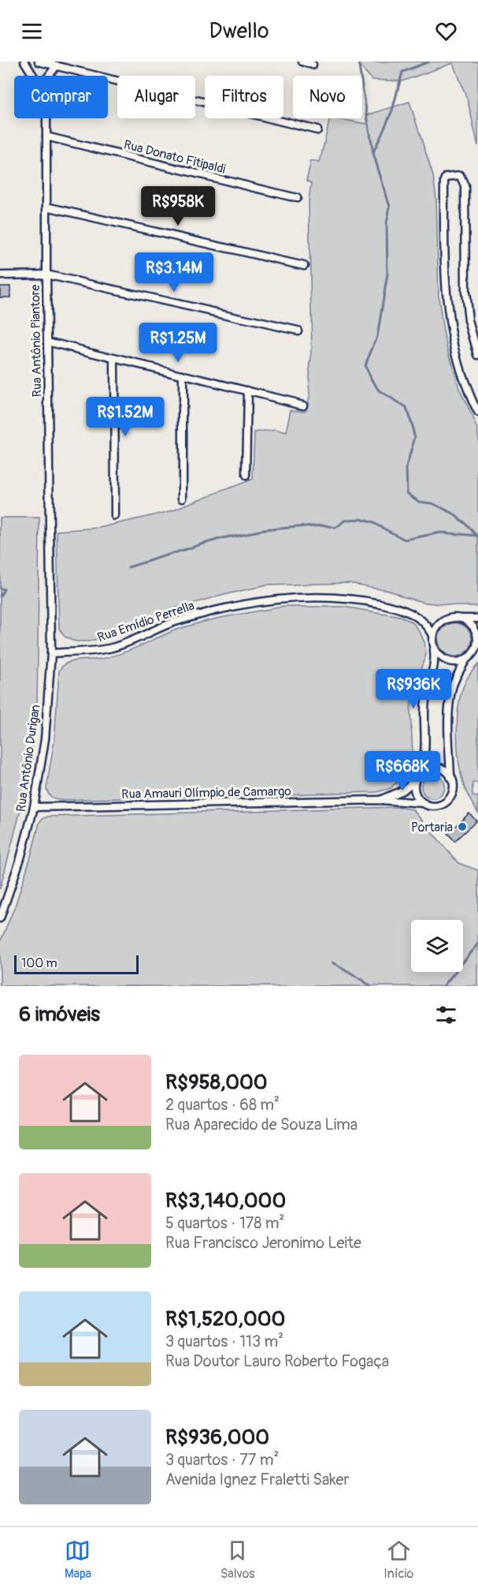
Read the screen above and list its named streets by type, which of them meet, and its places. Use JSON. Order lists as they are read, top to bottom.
{
  "streets": {
    "street": [
      "Rua Donato Fitipaldi",
      "Rua Antônio Piantore",
      "Rua Emídio Perrella",
      "Rua Antônio Durigan",
      "Rua Amauri Olímpio de Camargo"
    ]
  },
  "crossings": [
    ["Rua Donato Fitipaldi", "Rua Antônio Piantore"],
    ["Rua Antônio Piantore", "Rua Antônio Durigan"],
    ["Rua Emídio Perrella", "Rua Antônio Durigan"],
    ["Rua Antônio Durigan", "Rua Amauri Olímpio de Camargo"]
  ],
  "places": ["Portaria"],
  "scale_bar": "100 m",
  "page": {
    "header": "Dwello",
    "chip": [
      "Comprar",
      "Alugar",
      "Filtros",
      "Novo"
    ],
    "price": [
      "R$958K",
      "R$3.14M",
      "R$1.25M",
      "R$1.52M",
      "R$936K",
      "R$668K"
    ],
    "scale": "100 m",
    "heading": "6 imóveis",
    "list": [
      {
        "name": "R$958,000",
        "note": "2 quartos · 68 m² · Rua Aparecido de Souza Lima"
      },
      {
        "name": "R$3,140,000",
        "note": "5 quartos · 178 m² · Rua Francisco Jeronimo Leite"
      },
      {
        "name": "R$1,520,000",
        "note": "3 quartos · 113 m² · Rua Doutor Lauro Roberto Fogaça"
      },
      {
        "name": "R$936,000",
        "note": "3 quartos · 77 m² · Avenida Ignez Fraletti Saker"
      }
    ],
    "tabs": ["Mapa", "Salvos", "Início"]
  }
}
